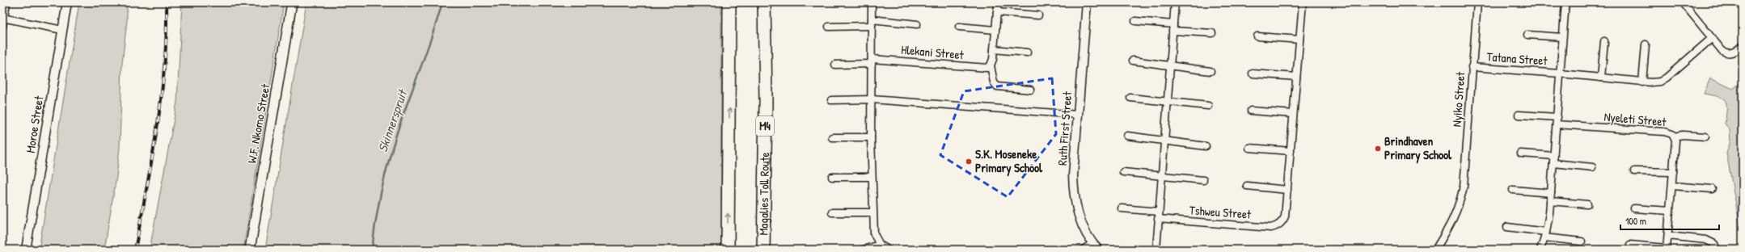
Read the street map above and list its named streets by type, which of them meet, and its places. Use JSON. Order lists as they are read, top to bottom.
{
  "streets": {
    "highway": ["M4", "Magalies Toll Route"],
    "main road": ["W.F. Nkomo Street"],
    "street": [
      "Hlekani Street",
      "Tatana Street",
      "Nyiko Street",
      "Nyeleti Street",
      "Moroe Street",
      "Ruth First Street",
      "Tshweu Street"
    ]
  },
  "crossings": [
    ["Tatana Street", "Nyiko Street"]
  ],
  "water": ["Skinnerspruit"],
  "places": ["Brindhaven Primary School", "S.K. Moseneke Primary School"],
  "scale_bar": "100 m"
}
